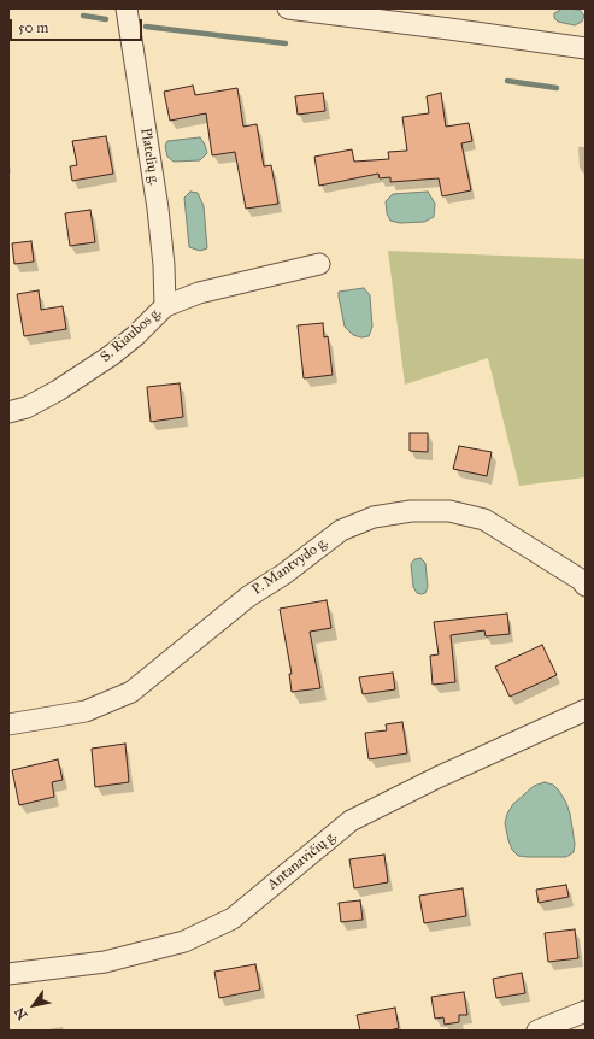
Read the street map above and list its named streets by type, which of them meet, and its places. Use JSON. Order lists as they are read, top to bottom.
{
  "streets": {
    "street": [
      "Platelių g.",
      "S. Riaubos g.",
      "P. Mantvydo g.",
      "Antanavičių g."
    ]
  },
  "crossings": [
    ["Platelių g.", "S. Riaubos g."]
  ],
  "scale_bar": "50 m",
  "north": "bottom left"
}
